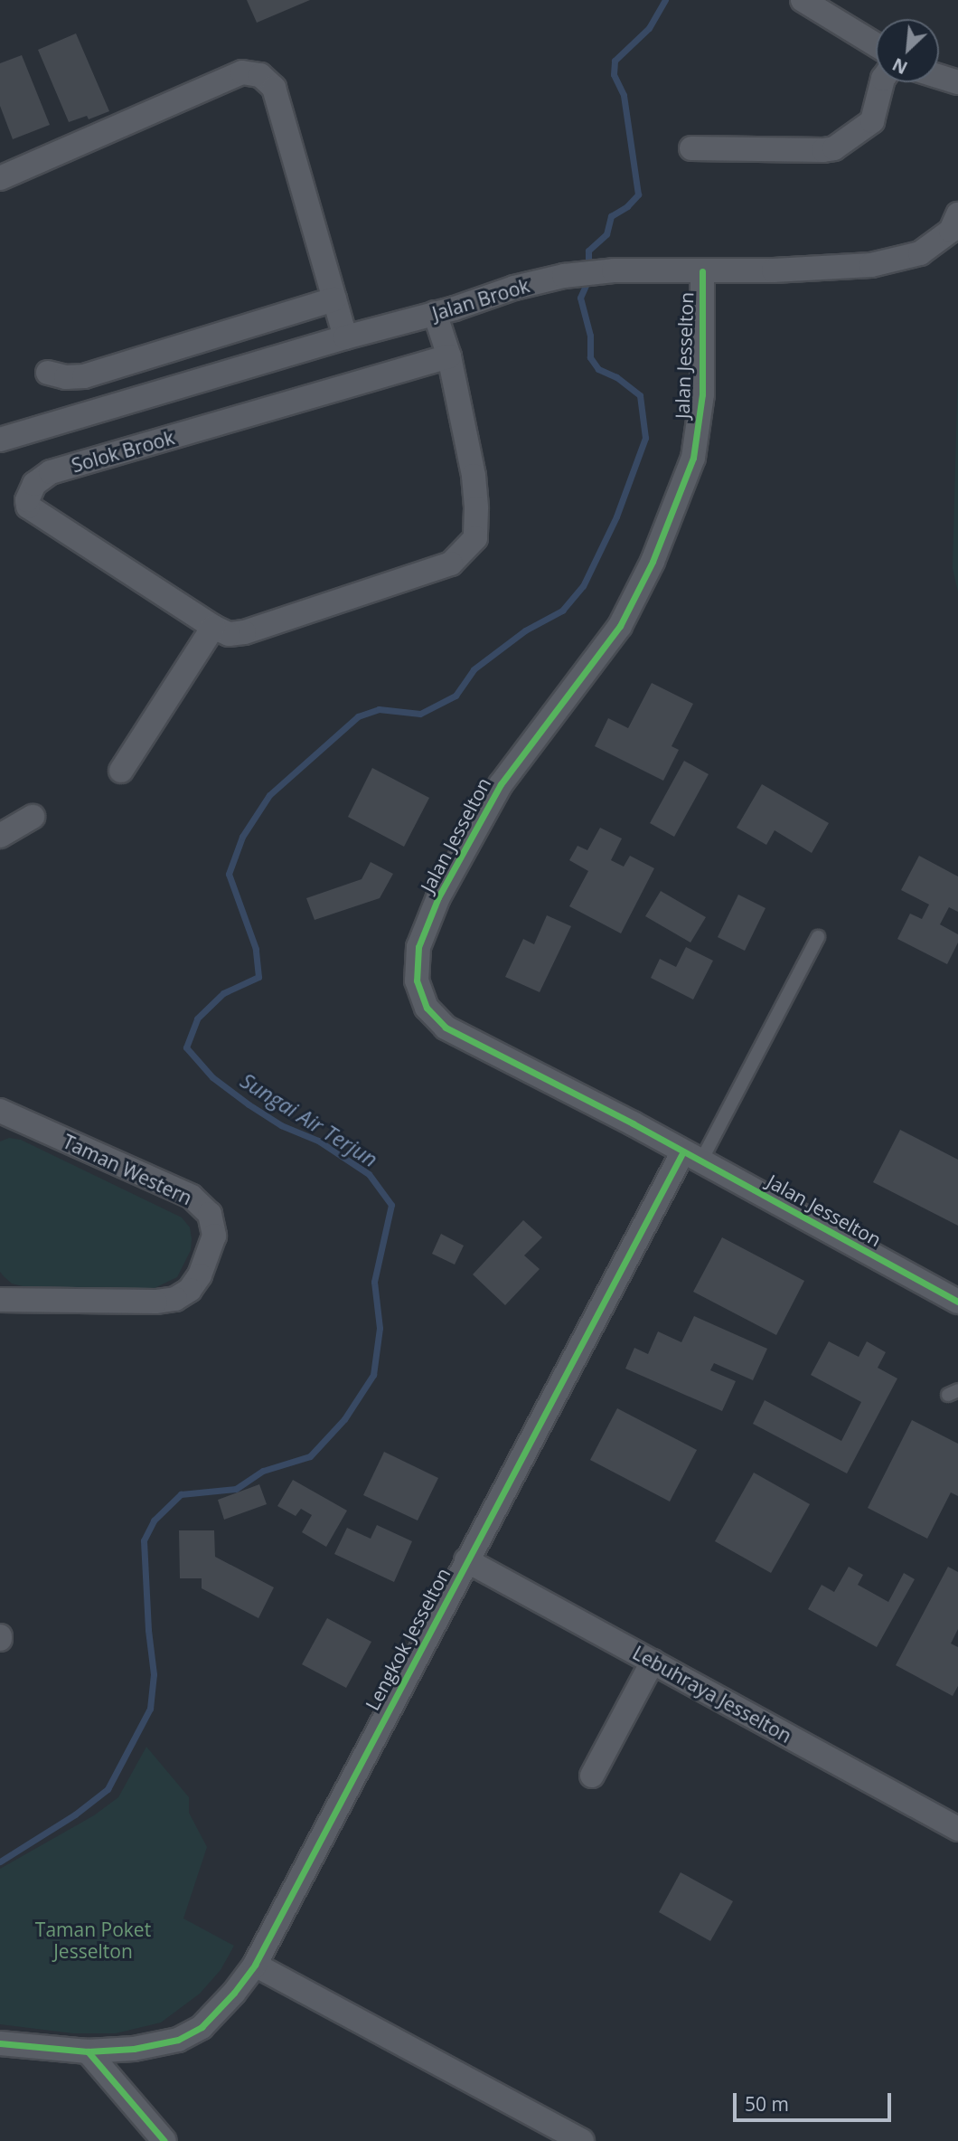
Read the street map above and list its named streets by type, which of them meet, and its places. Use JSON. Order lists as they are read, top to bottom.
{
  "streets": {
    "street": [
      "Jalan Brook",
      "Jalan Jesselton",
      "Solok Brook",
      "Taman Western",
      "Lengkok Jesselton",
      "Lebuhraya Jesselton"
    ]
  },
  "crossings": [
    ["Jalan Brook", "Jalan Jesselton"],
    ["Jalan Brook", "Solok Brook"],
    ["Jalan Jesselton", "Lengkok Jesselton"],
    ["Lengkok Jesselton", "Lebuhraya Jesselton"]
  ],
  "water": ["Sungai Air Terjun"],
  "parks": ["Taman Poket Jesselton"],
  "scale_bar": "50 m",
  "north": "bottom left"
}
